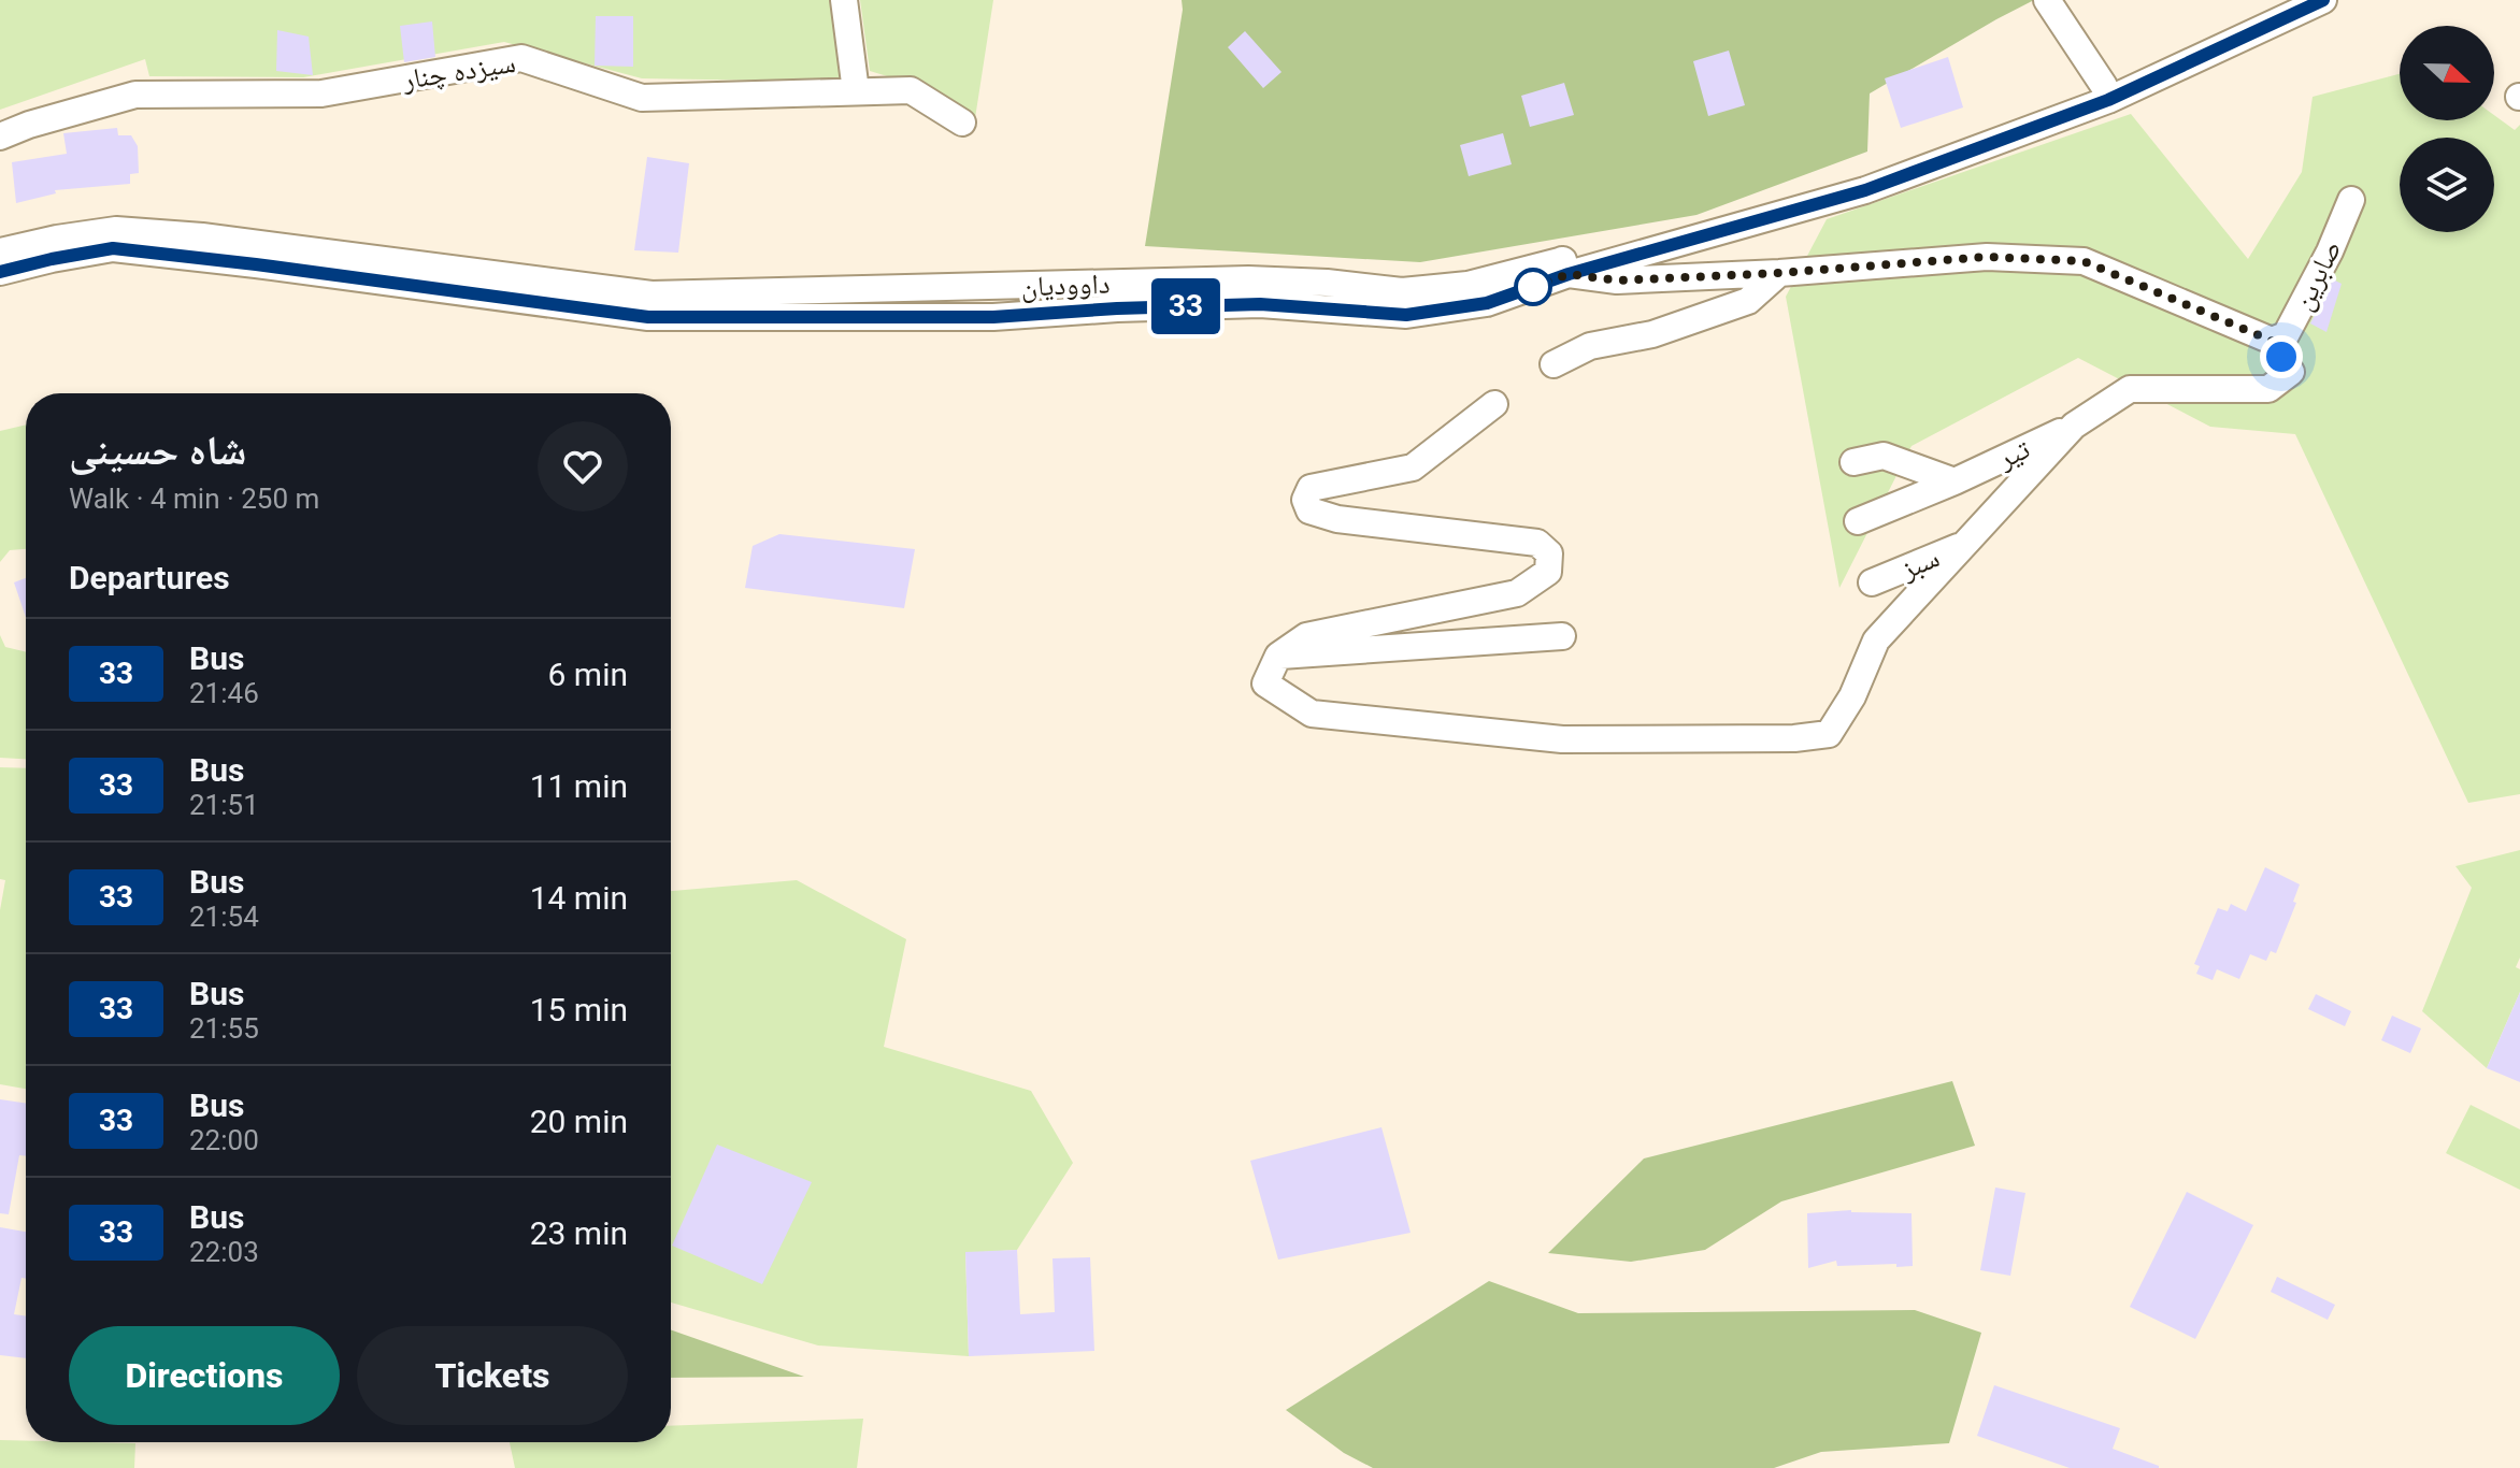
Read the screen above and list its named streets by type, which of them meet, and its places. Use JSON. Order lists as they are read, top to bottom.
{
  "streets": {
    "street": [
      "سیزده چنار",
      "صابرین",
      "داوودیان",
      "تیر",
      "سبز"
    ]
  },
  "lines": ["bus line 33"],
  "north": "right",
  "page": {
    "on_map": "33",
    "heading": [
      ["شاه حسینی", "Walk · 4 min · 250 m"],
      "Departures"
    ],
    "list": [
      {
        "mark": "33",
        "name": "Bus",
        "note": "21:46",
        "value": "6 min"
      },
      {
        "mark": "33",
        "name": "Bus",
        "note": "21:51",
        "value": "11 min"
      },
      {
        "mark": "33",
        "name": "Bus",
        "note": "21:54",
        "value": "14 min"
      },
      {
        "mark": "33",
        "name": "Bus",
        "note": "21:55",
        "value": "15 min"
      },
      {
        "mark": "33",
        "name": "Bus",
        "note": "22:00",
        "value": "20 min"
      },
      {
        "mark": "33",
        "name": "Bus",
        "note": "22:03",
        "value": "23 min"
      }
    ],
    "buttons": ["Directions", "Tickets"]
  }
}
